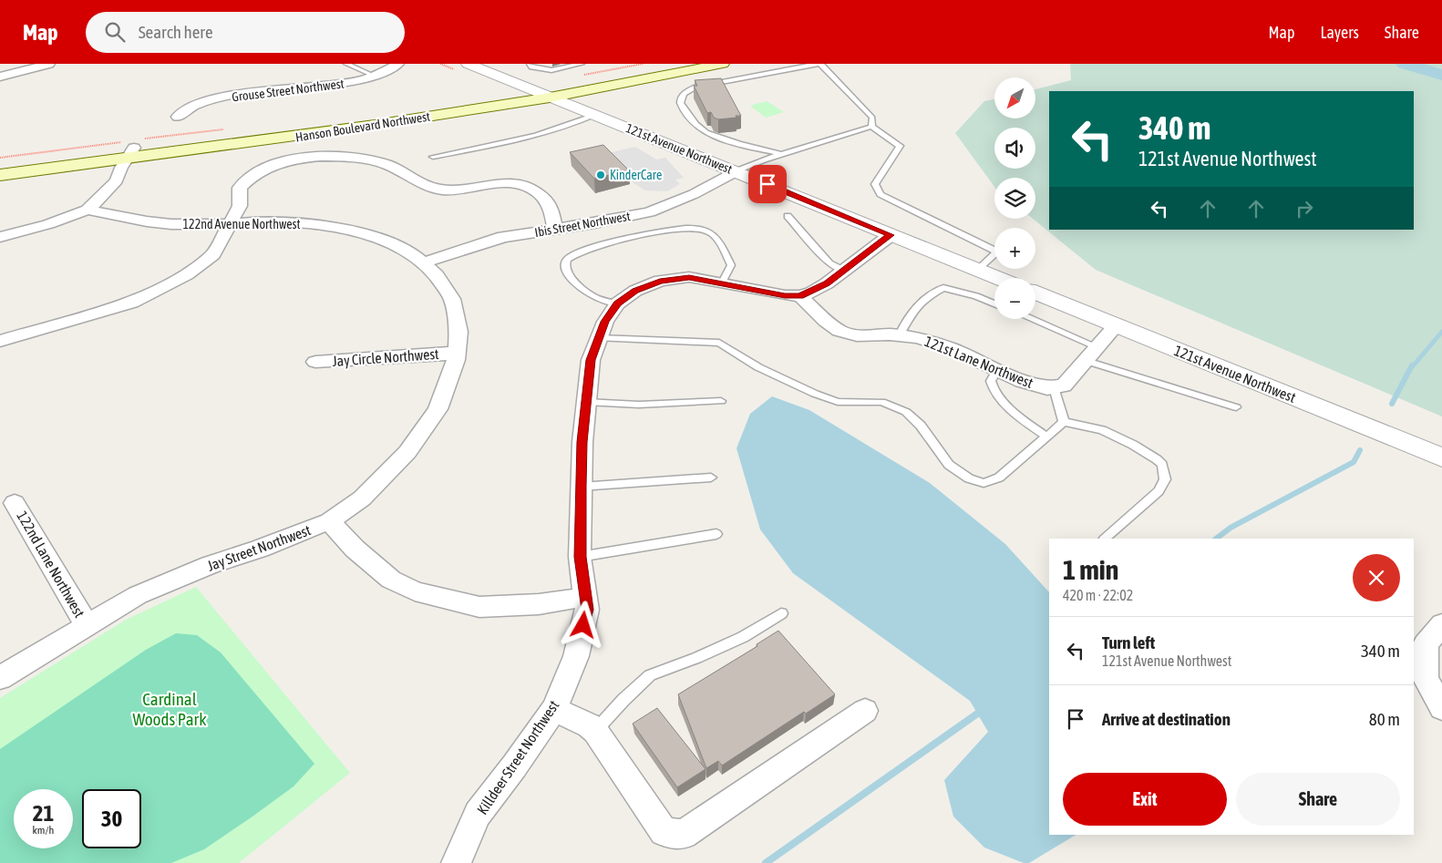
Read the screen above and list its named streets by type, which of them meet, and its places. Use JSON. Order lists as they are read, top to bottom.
{
  "streets": {
    "main road": ["Hanson Boulevard Northwest"],
    "street": [
      "Grouse Street Northwest",
      "121st Avenue Northwest",
      "122nd Avenue Northwest",
      "Ibis Street Northwest",
      "Jay Circle Northwest",
      "121st Lane Northwest",
      "Jay Street Northwest",
      "122nd Lane Northwest",
      "Killdeer Street Northwest"
    ]
  },
  "crossings": [
    ["Hanson Boulevard Northwest", "121st Avenue Northwest"],
    ["121st Avenue Northwest", "Ibis Street Northwest"],
    ["121st Avenue Northwest", "121st Lane Northwest"],
    ["122nd Avenue Northwest", "Ibis Street Northwest"],
    ["122nd Avenue Northwest", "Jay Circle Northwest"],
    ["122nd Avenue Northwest", "Jay Street Northwest"],
    ["Jay Circle Northwest", "Jay Street Northwest"],
    ["121st Lane Northwest", "Killdeer Street Northwest"],
    ["Jay Street Northwest", "122nd Lane Northwest"]
  ],
  "parks": ["Cardinal Woods Park"],
  "places": ["KinderCare"],
  "north": "bottom left",
  "page": {
    "header": "Map",
    "search": "Search here",
    "nav": ["Map", "Layers", "Share"],
    "map_buttons": ["+", "−"],
    "turn": ["340 m", "121st Avenue Northwest"],
    "heading": ["1 min", "420 m · 22:02"],
    "list": [
      {
        "name": "Turn left",
        "note": "121st Avenue Northwest",
        "value": "340 m"
      },
      {
        "name": "Arrive at destination",
        "value": "80 m"
      }
    ],
    "buttons": ["Exit", "Share"],
    "speed": "21 km/h",
    "limit": "30"
  }
}
